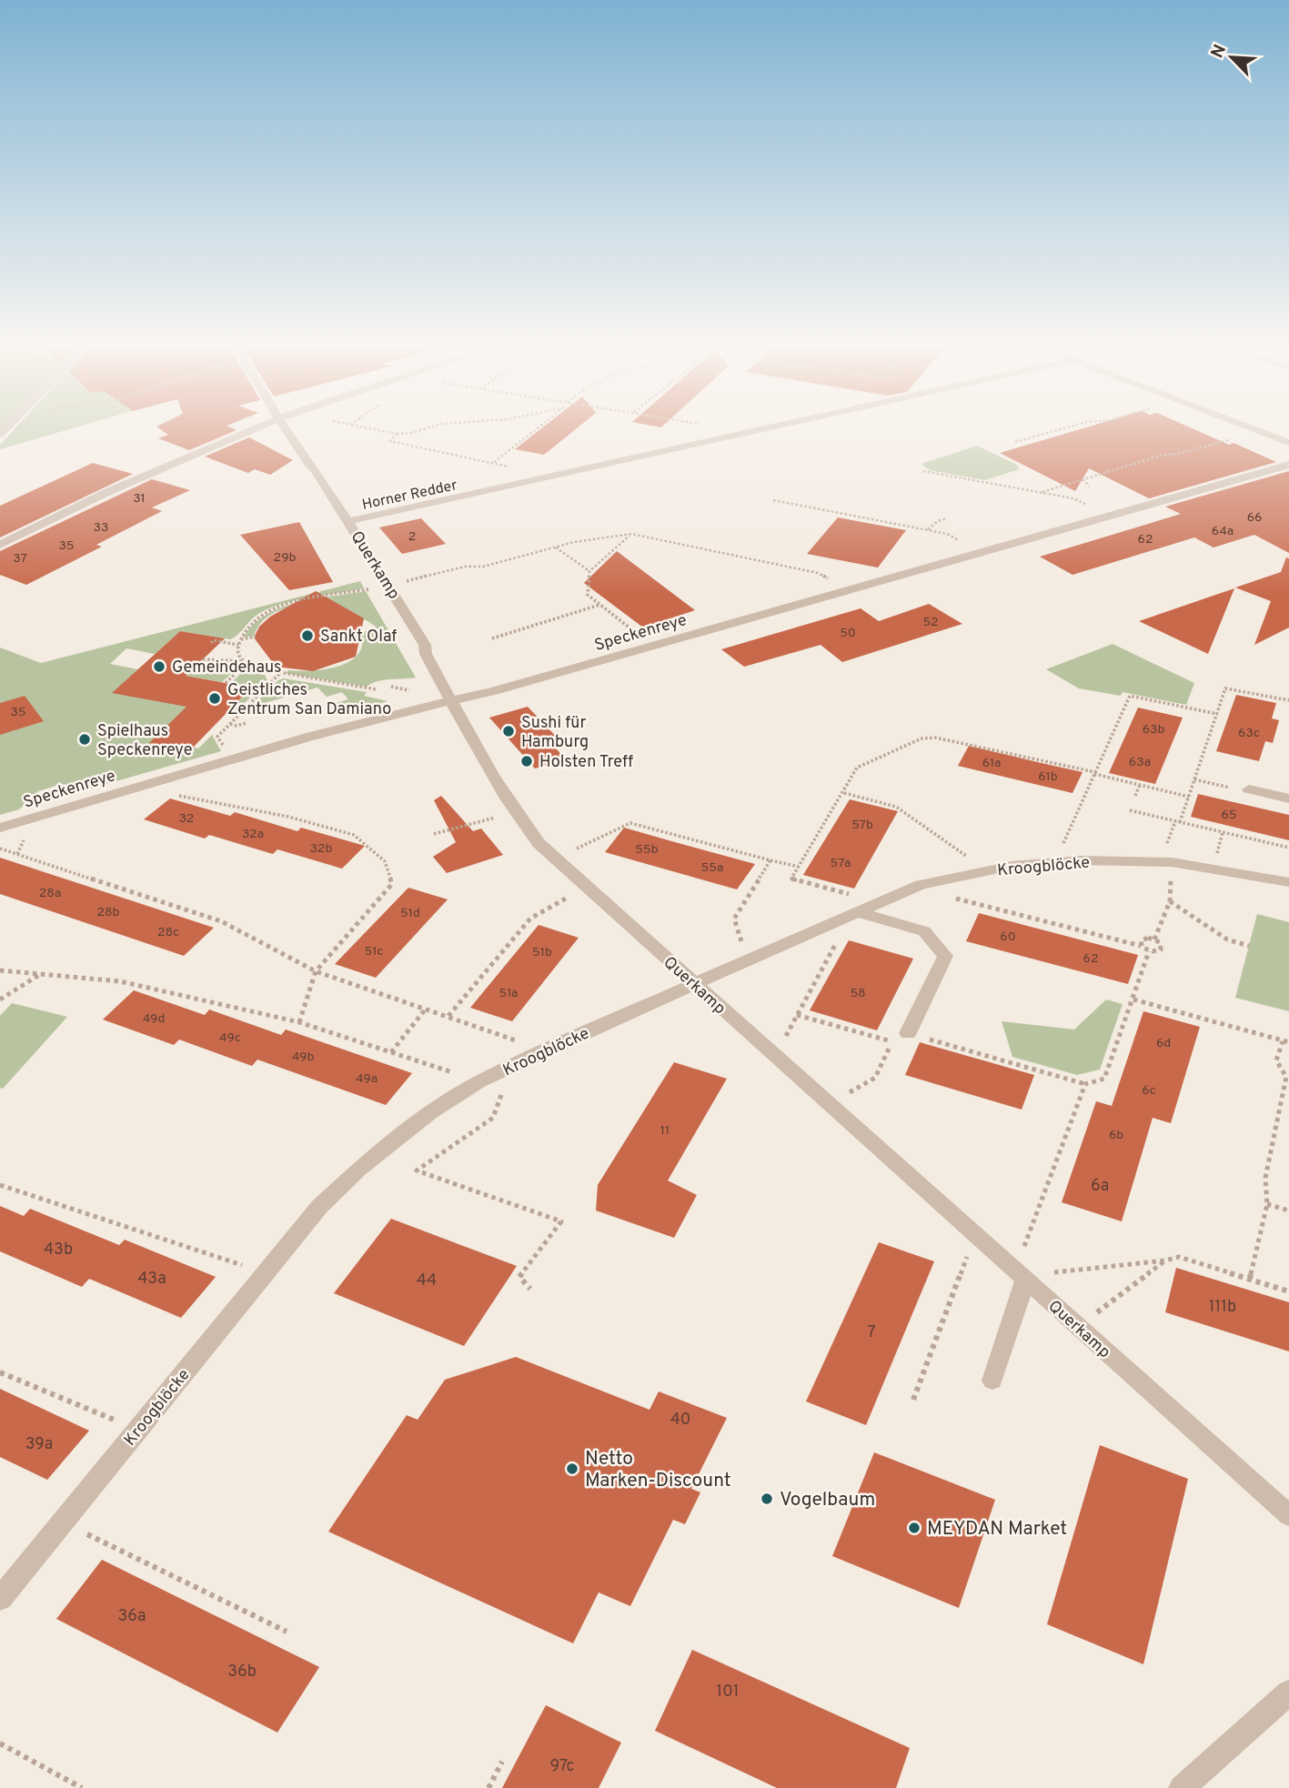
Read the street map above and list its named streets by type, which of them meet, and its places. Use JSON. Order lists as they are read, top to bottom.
{
  "streets": {
    "street": [
      "Horner Redder",
      "Querkamp",
      "Speckenreye",
      "Kroogblöcke"
    ]
  },
  "crossings": [
    ["Horner Redder", "Querkamp"],
    ["Querkamp", "Speckenreye"],
    ["Querkamp", "Kroogblöcke"]
  ],
  "places": [
    "Sankt Olaf",
    "Gemeindehaus",
    "Geistliches Zentrum San Damiano",
    "Sushi für Hamburg",
    "Spielhaus Speckenreye",
    "Holsten Treff",
    "Netto Marken-Discount",
    "Vogelbaum",
    "MEYDAN Market"
  ],
  "house_numbers": [
    "31",
    "66",
    "33",
    "64a",
    "2",
    "62",
    "35",
    "29b",
    "37",
    "52",
    "50",
    "35",
    "63b",
    "63c",
    "63a",
    "61a",
    "61b",
    "65",
    "32",
    "57b",
    "32a",
    "32b",
    "55b",
    "57a",
    "55a",
    "28a",
    "28b",
    "51d",
    "28c",
    "60",
    "51c",
    "51b",
    "62",
    "51a",
    "58",
    "49d",
    "49c",
    "6d",
    "49b",
    "49a",
    "6c",
    "11",
    "6b",
    "6a",
    "43b",
    "43a",
    "44",
    "111b",
    "7",
    "40",
    "39a",
    "36a",
    "36b",
    "101",
    "97c"
  ],
  "north": "top left"
}
